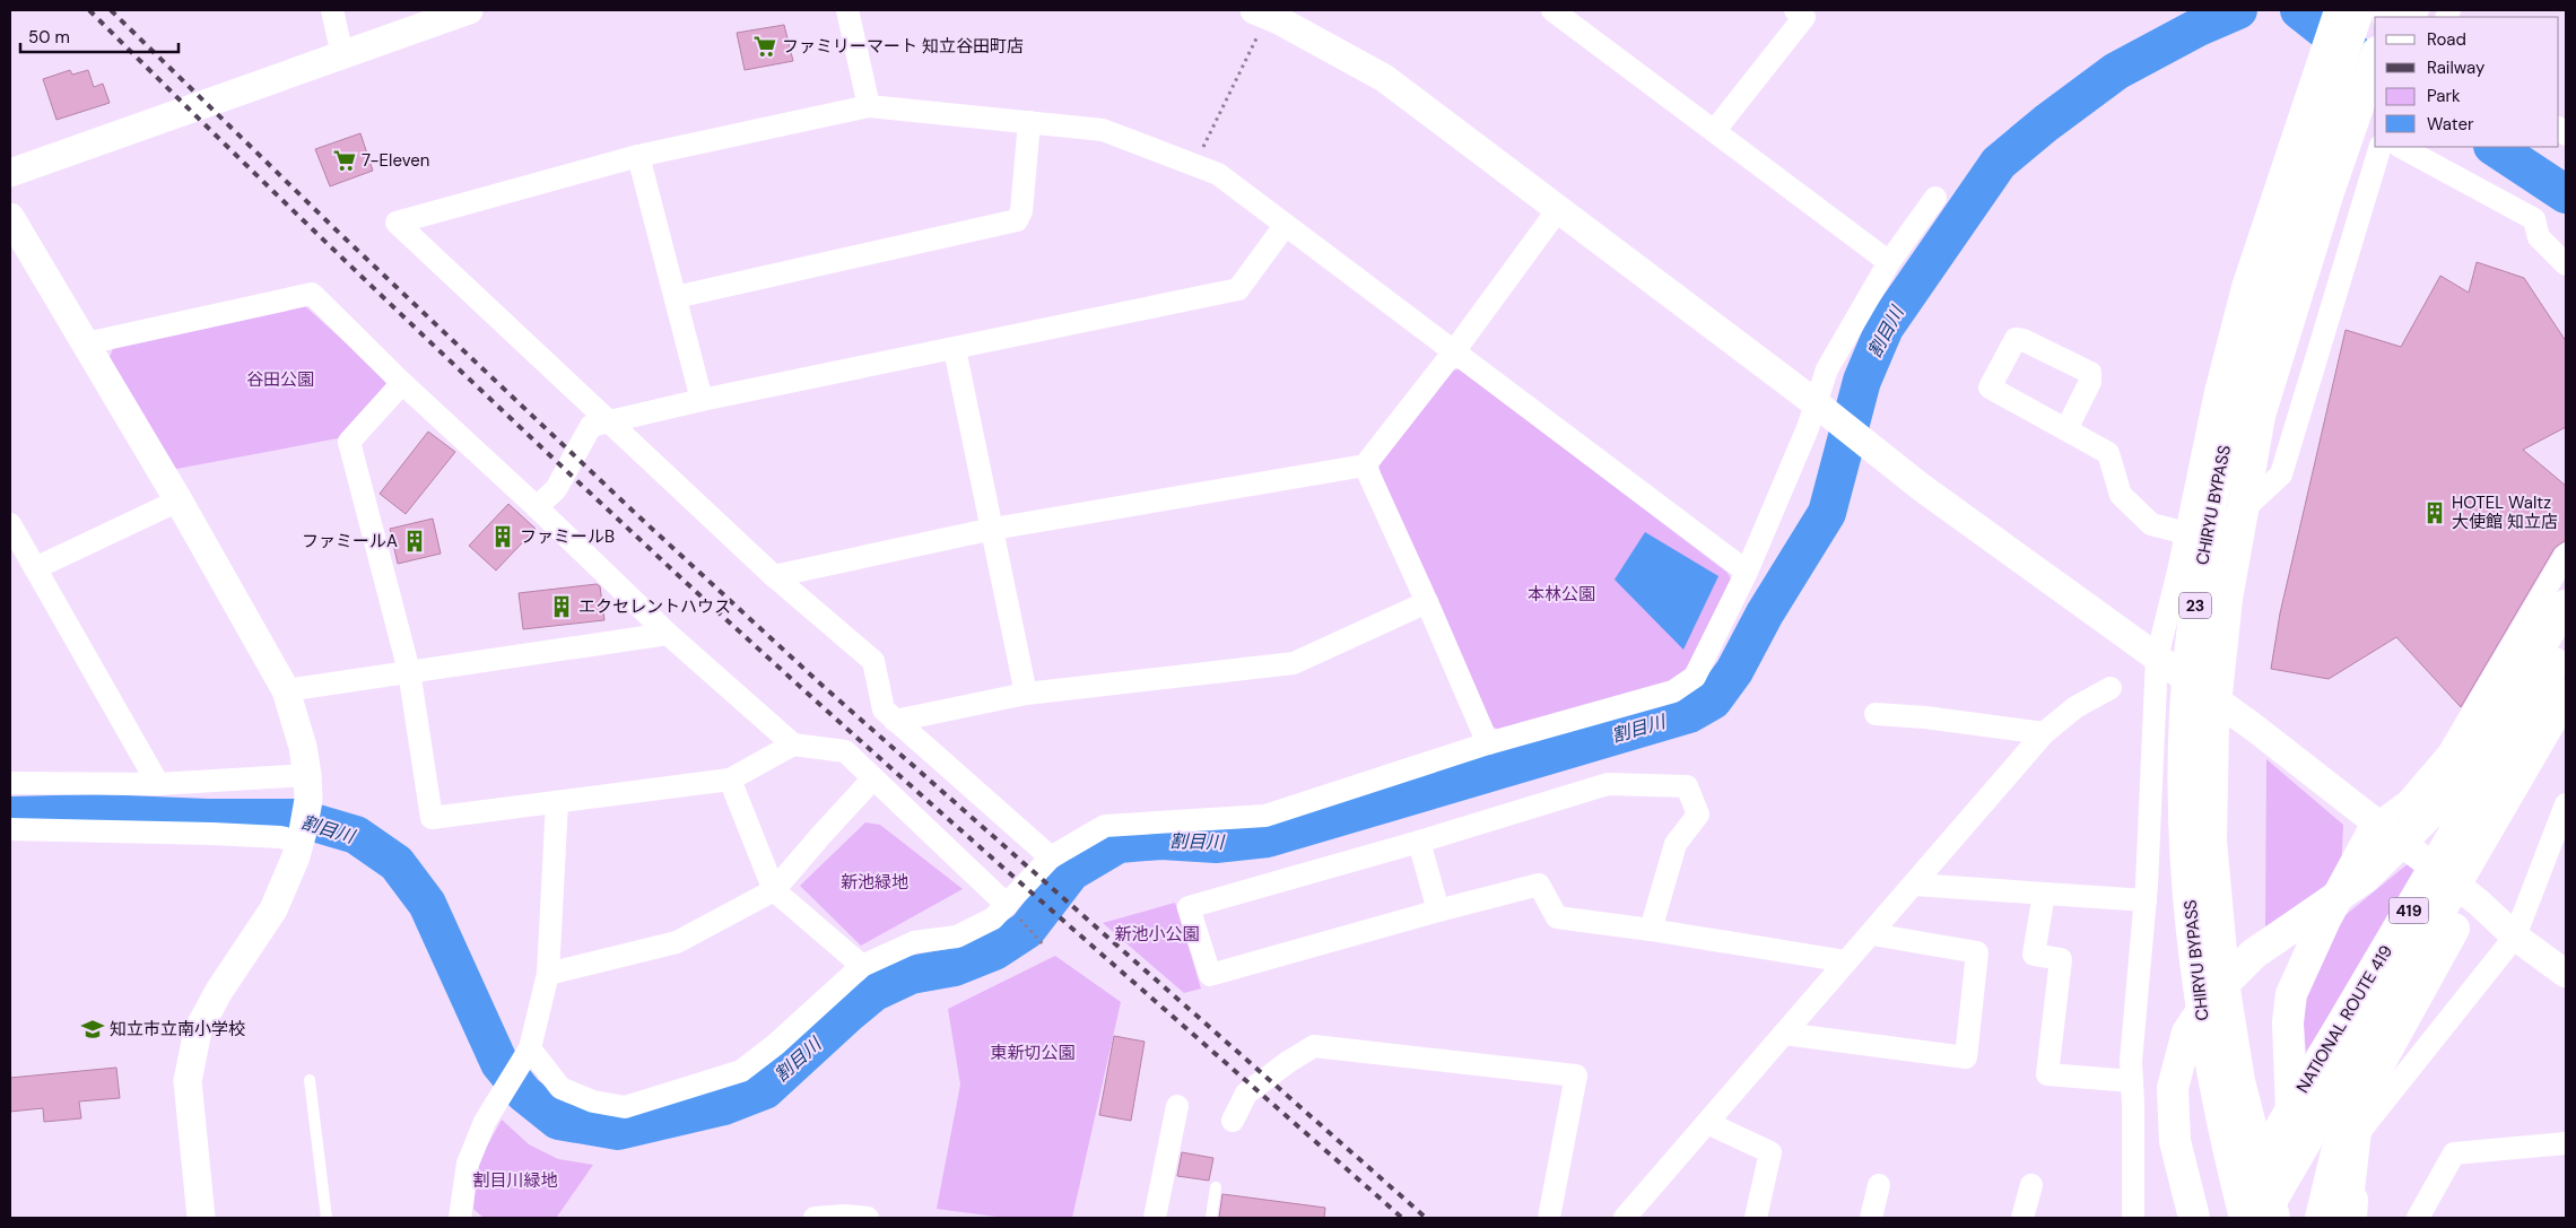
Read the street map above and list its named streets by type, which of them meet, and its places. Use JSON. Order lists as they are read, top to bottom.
{
  "streets": {
    "highway": [
      "CHIRYU BYPASS",
      "23",
      "419",
      "NATIONAL ROUTE 419"
    ]
  },
  "water": ["割目川"],
  "parks": [
    "谷田公園",
    "本林公園",
    "新池緑地",
    "新池小公園",
    "東新切公園",
    "割目川緑地"
  ],
  "places": {
    "supermarket": ["ファミリーマート 知立谷田町店", "7-Eleven"],
    "building": [
      "HOTEL Waltz 大使館 知立店",
      "ファミールB",
      "ファミールA",
      "エクセレントハウス"
    ],
    "school or university": ["知立市立南小学校"]
  },
  "legend": [
    "Road",
    "Railway",
    "Park",
    "Water"
  ],
  "scale_bar": "50 m"
}
